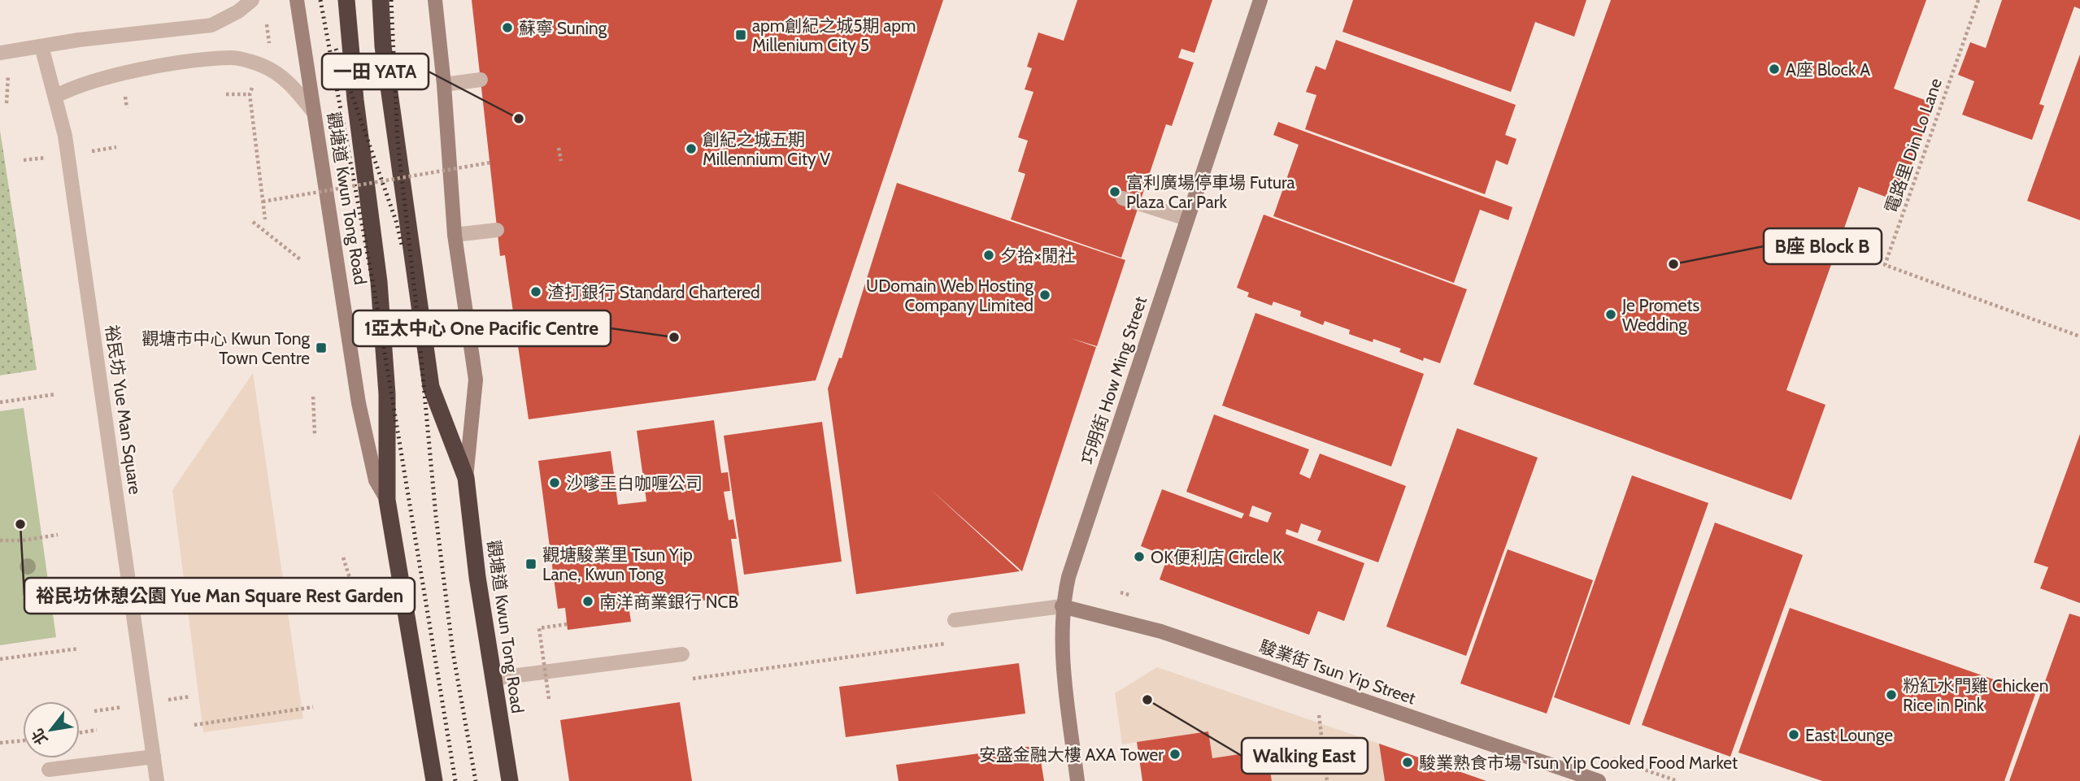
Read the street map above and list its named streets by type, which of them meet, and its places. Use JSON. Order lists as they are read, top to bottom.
{
  "streets": {
    "highway": ["觀塘道 Kwun Tong Road"],
    "street": ["巧明街 How Ming Street", "裕民坊 Yue Man Square", "駿業街 Tsun Yip Street"],
    "path": ["電路里 Din Lo Lane"]
  },
  "crossings": [
    ["巧明街 How Ming Street", "駿業街 Tsun Yip Street"]
  ],
  "places": {
    "other": [
      "蘇寧 Suning",
      "A座 Block A",
      "一田 YATA",
      "創紀之城五期 Millennium City V",
      "富利廣場停車場 Futura Plaza Car Park",
      "夕拾×閒社",
      "B座 Block B",
      "渣打銀行 Standard Chartered",
      "UDomain Web Hosting Company Limited",
      "Je Promets Wedding",
      "1亞太中心 One Pacific Centre",
      "沙嗲王白咖喱公司",
      "裕民坊休憩公園 Yue Man Square Rest Garden",
      "OK便利店 Circle K",
      "南洋商業銀行 NCB",
      "粉紅水門雞 Chicken Rice in Pink",
      "Walking East",
      "East Lounge",
      "安盛金融大樓 AXA Tower",
      "駿業熟食市場 Tsun Yip Cooked Food Market"
    ],
    "transit": ["apm創紀之城5期 apm Millenium City 5", "觀塘市中心 Kwun Tong Town Centre", "觀塘駿業里 Tsun Yip Lane, Kwun Tong"]
  },
  "north": "bottom left"
}
